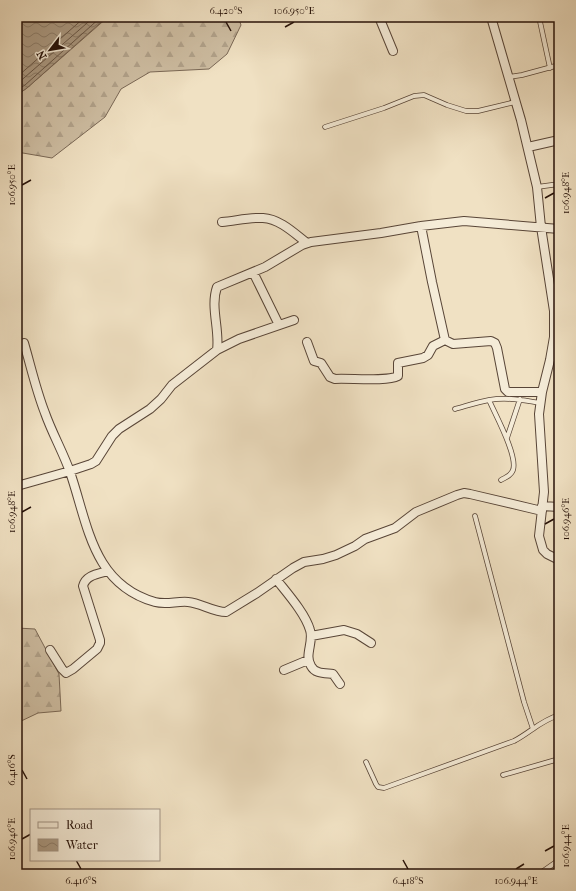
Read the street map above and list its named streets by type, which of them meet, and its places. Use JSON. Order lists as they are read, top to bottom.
{
  "legend": ["Road", "Water"],
  "north": "bottom left",
  "coordinates": [
    "6.420°S",
    "106.950°E",
    "106.948°E",
    "106.946°E",
    "6.416°S",
    "106.944°E",
    "6.418°S"
  ]
}
